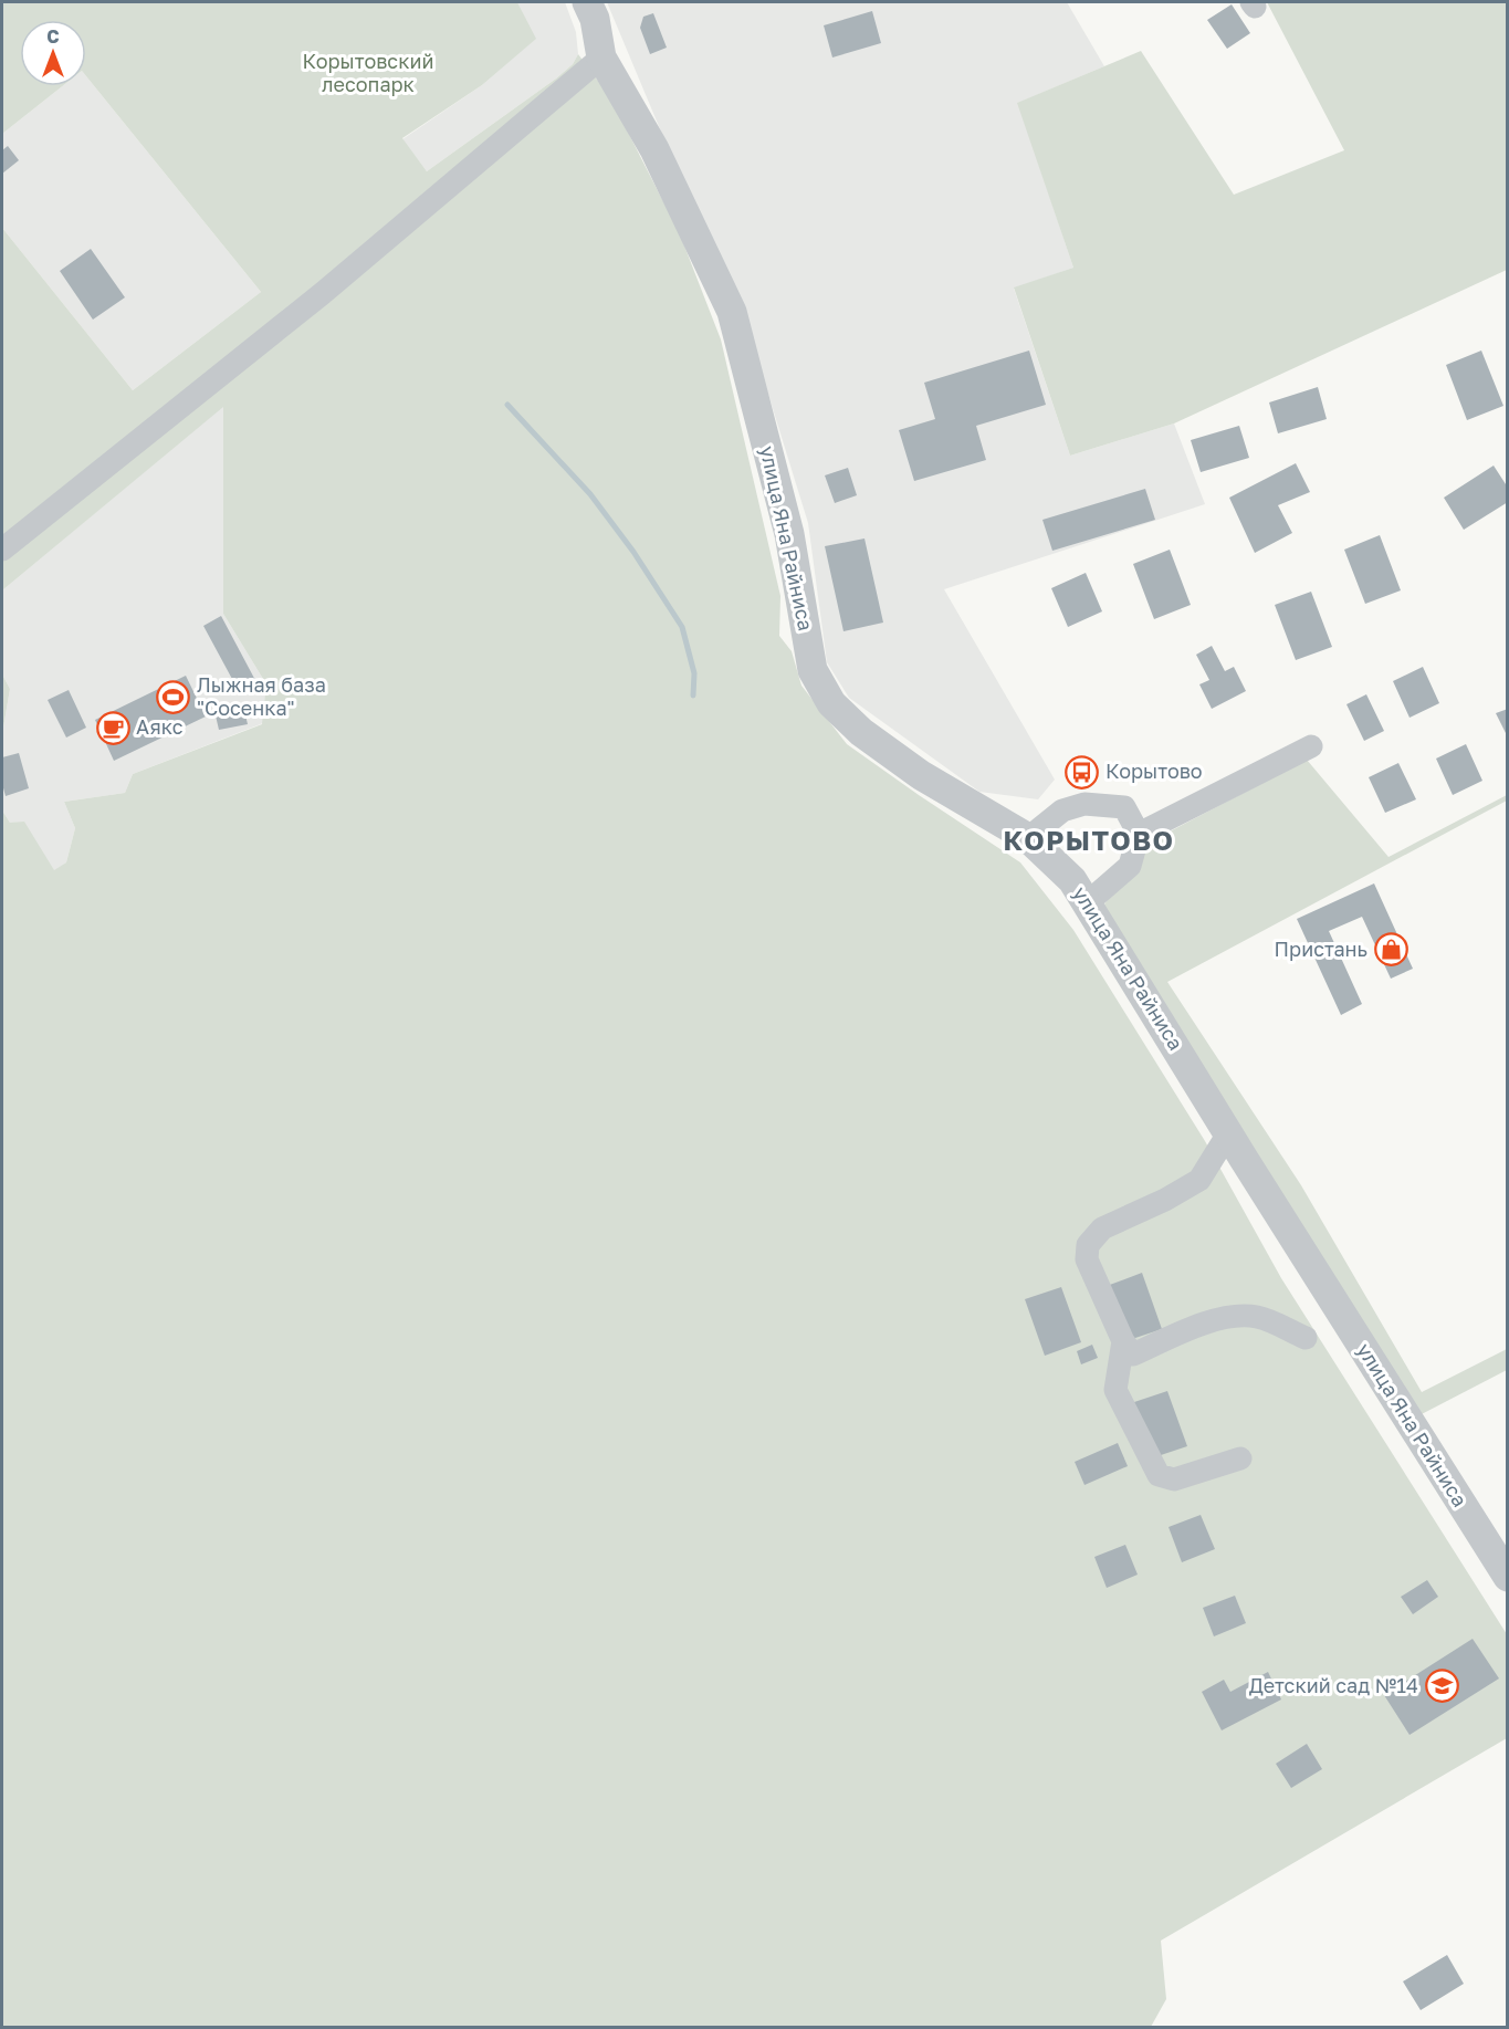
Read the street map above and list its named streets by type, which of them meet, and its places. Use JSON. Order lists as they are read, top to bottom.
{
  "streets": {
    "street": ["улица Яна Райниса"]
  },
  "districts": ["КОРЫТОВО"],
  "parks": ["Корытовский лесопарк"],
  "places": {
    "sports": ["Лыжная база \"Сосенка\""],
    "cafe": ["Аякс"],
    "bus stop": ["Корытово"],
    "shop": ["Пристань"],
    "school or university": ["Детский сад №14"]
  },
  "north": "top"
}
